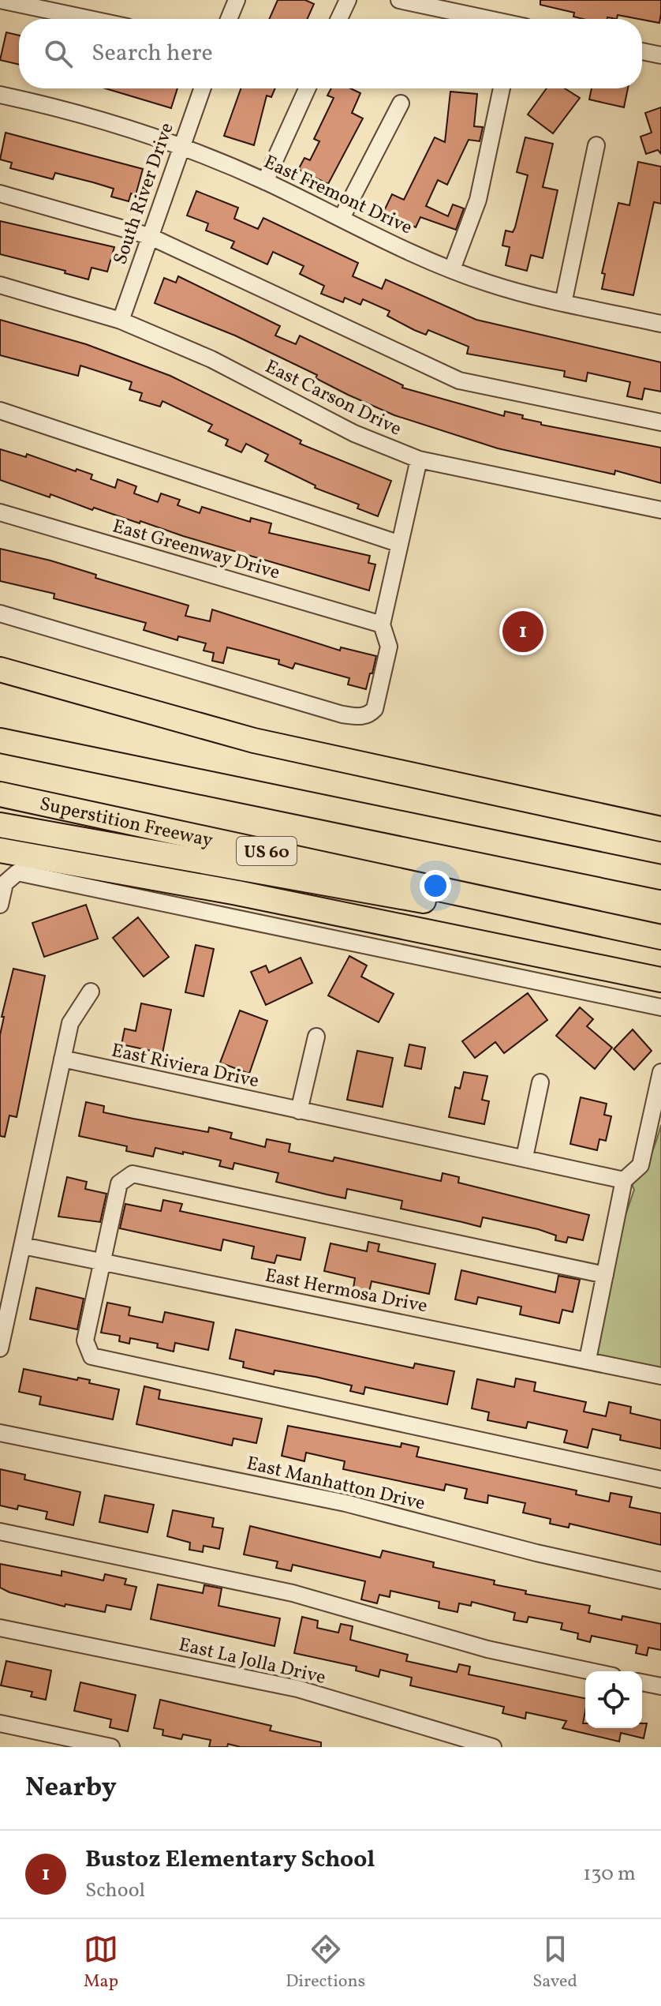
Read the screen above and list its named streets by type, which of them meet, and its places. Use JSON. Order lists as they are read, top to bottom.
{
  "streets": {
    "highway": ["Superstition Freeway", "US 60"],
    "street": [
      "South River Drive",
      "East Fremont Drive",
      "East Carson Drive",
      "East Greenway Drive",
      "East Riviera Drive",
      "East Hermosa Drive",
      "East Manhatton Drive",
      "East La Jolla Drive"
    ]
  },
  "crossings": [
    ["South River Drive", "East Fremont Drive"],
    ["South River Drive", "East Carson Drive"]
  ],
  "page": {
    "search": "Search here",
    "pins": "1",
    "heading": "Nearby",
    "list": [
      {
        "mark": "1",
        "name": "Bustoz Elementary School",
        "note": "School",
        "value": "130 m"
      }
    ],
    "nav": ["Map", "Directions", "Saved"]
  }
}
